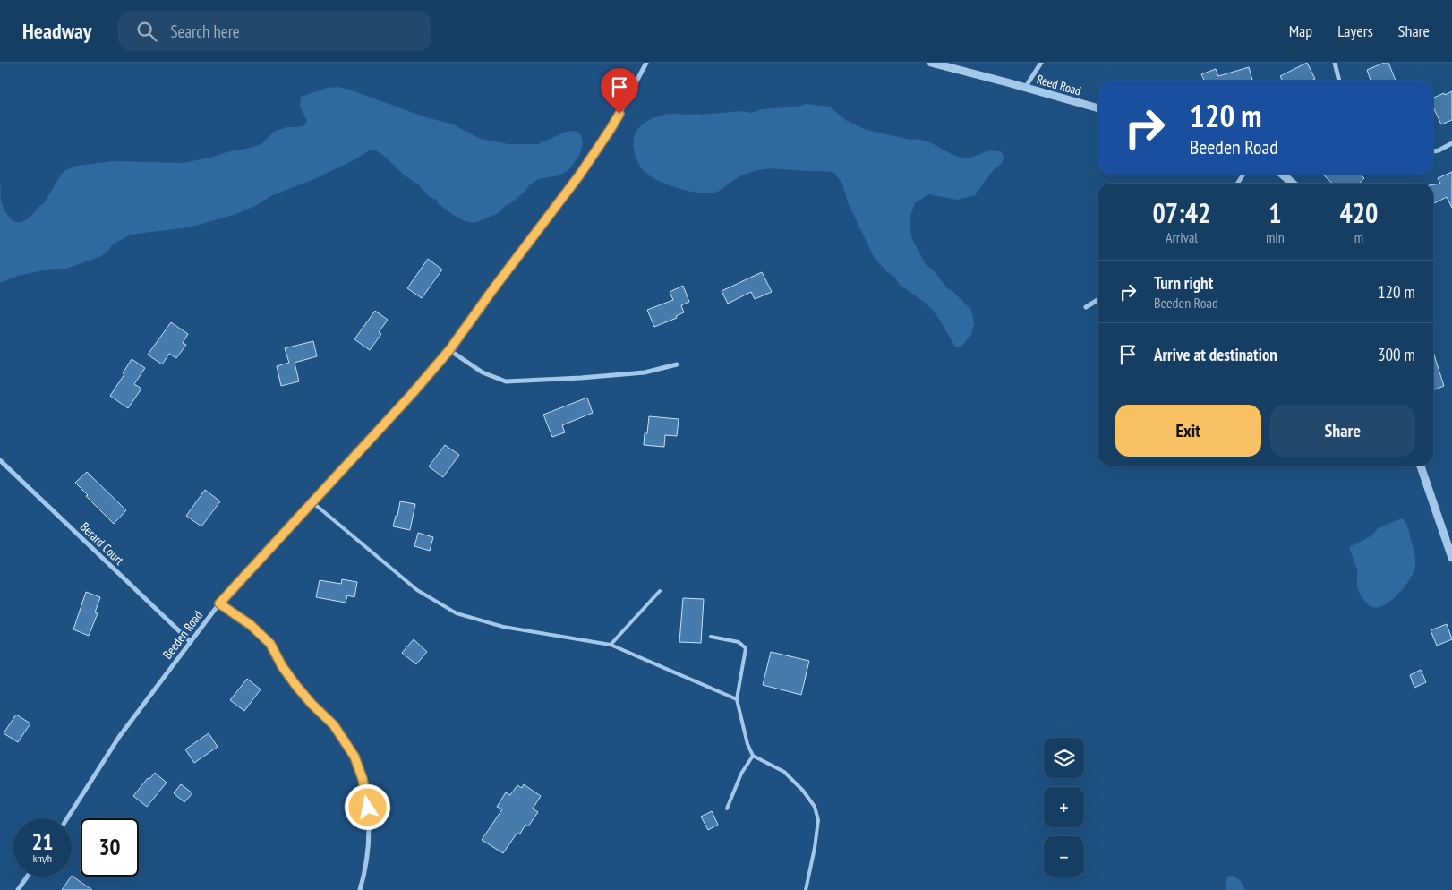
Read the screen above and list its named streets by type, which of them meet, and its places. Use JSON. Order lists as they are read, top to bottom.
{
  "streets": {
    "street": ["Reed Road", "Berard Court", "Beeden Road"]
  },
  "crossings": [
    ["Berard Court", "Beeden Road"]
  ],
  "page": {
    "header": "Headway",
    "search": "Search here",
    "nav": ["Map", "Layers", "Share"],
    "turn": ["120 m", "Beeden Road"],
    "eta": [
      "07:42",
      "Arrival",
      "1",
      "min",
      "420",
      "m"
    ],
    "list": [
      {
        "name": "Turn right",
        "note": "Beeden Road",
        "value": "120 m"
      },
      {
        "name": "Arrive at destination",
        "value": "300 m"
      }
    ],
    "buttons": ["Exit", "Share"],
    "map_buttons": ["+", "−"],
    "speed": "21 km/h",
    "limit": "30"
  }
}
